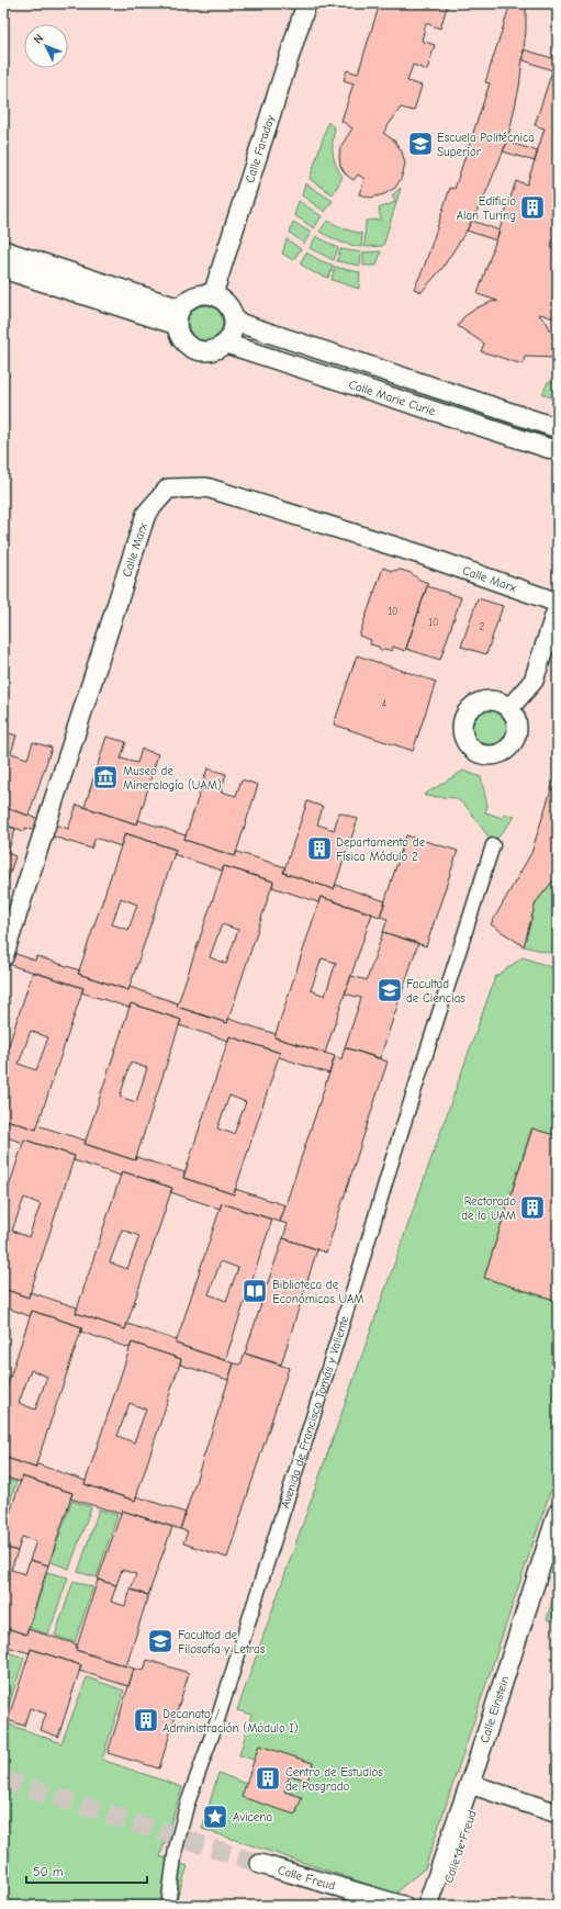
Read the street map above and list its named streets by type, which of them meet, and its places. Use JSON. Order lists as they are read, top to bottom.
{
  "streets": {
    "street": [
      "Calle Faraday",
      "Calle Marie Curie",
      "Calle Marx",
      "Avenida de Francisco Tomás y Valiente",
      "Calle Einstein",
      "Calle de Freud",
      "Calle Freud"
    ]
  },
  "crossings": [
    ["Calle Faraday", "Calle Marie Curie"],
    ["Calle Einstein", "Calle de Freud"]
  ],
  "places": {
    "school or university": ["Escuela Politécnica Superior", "Facultad de Ciencias", "Facultad de Filosofía y Letras"],
    "building": [
      "Edificio Alan Turing",
      "Departamento de Física Módulo 2",
      "Rectorado de la UAM",
      "Decanato / Administración (Módulo I)",
      "Centro de Estudios de Posgrado"
    ],
    "museum": ["Museo de Mineralogía (UAM)"],
    "library": ["Biblioteca de Económicas UAM"],
    "place": ["Avicena"]
  },
  "house_numbers": [
    "10",
    "10",
    "2",
    "4"
  ],
  "scale_bar": "50 m",
  "north": "top left"
}
